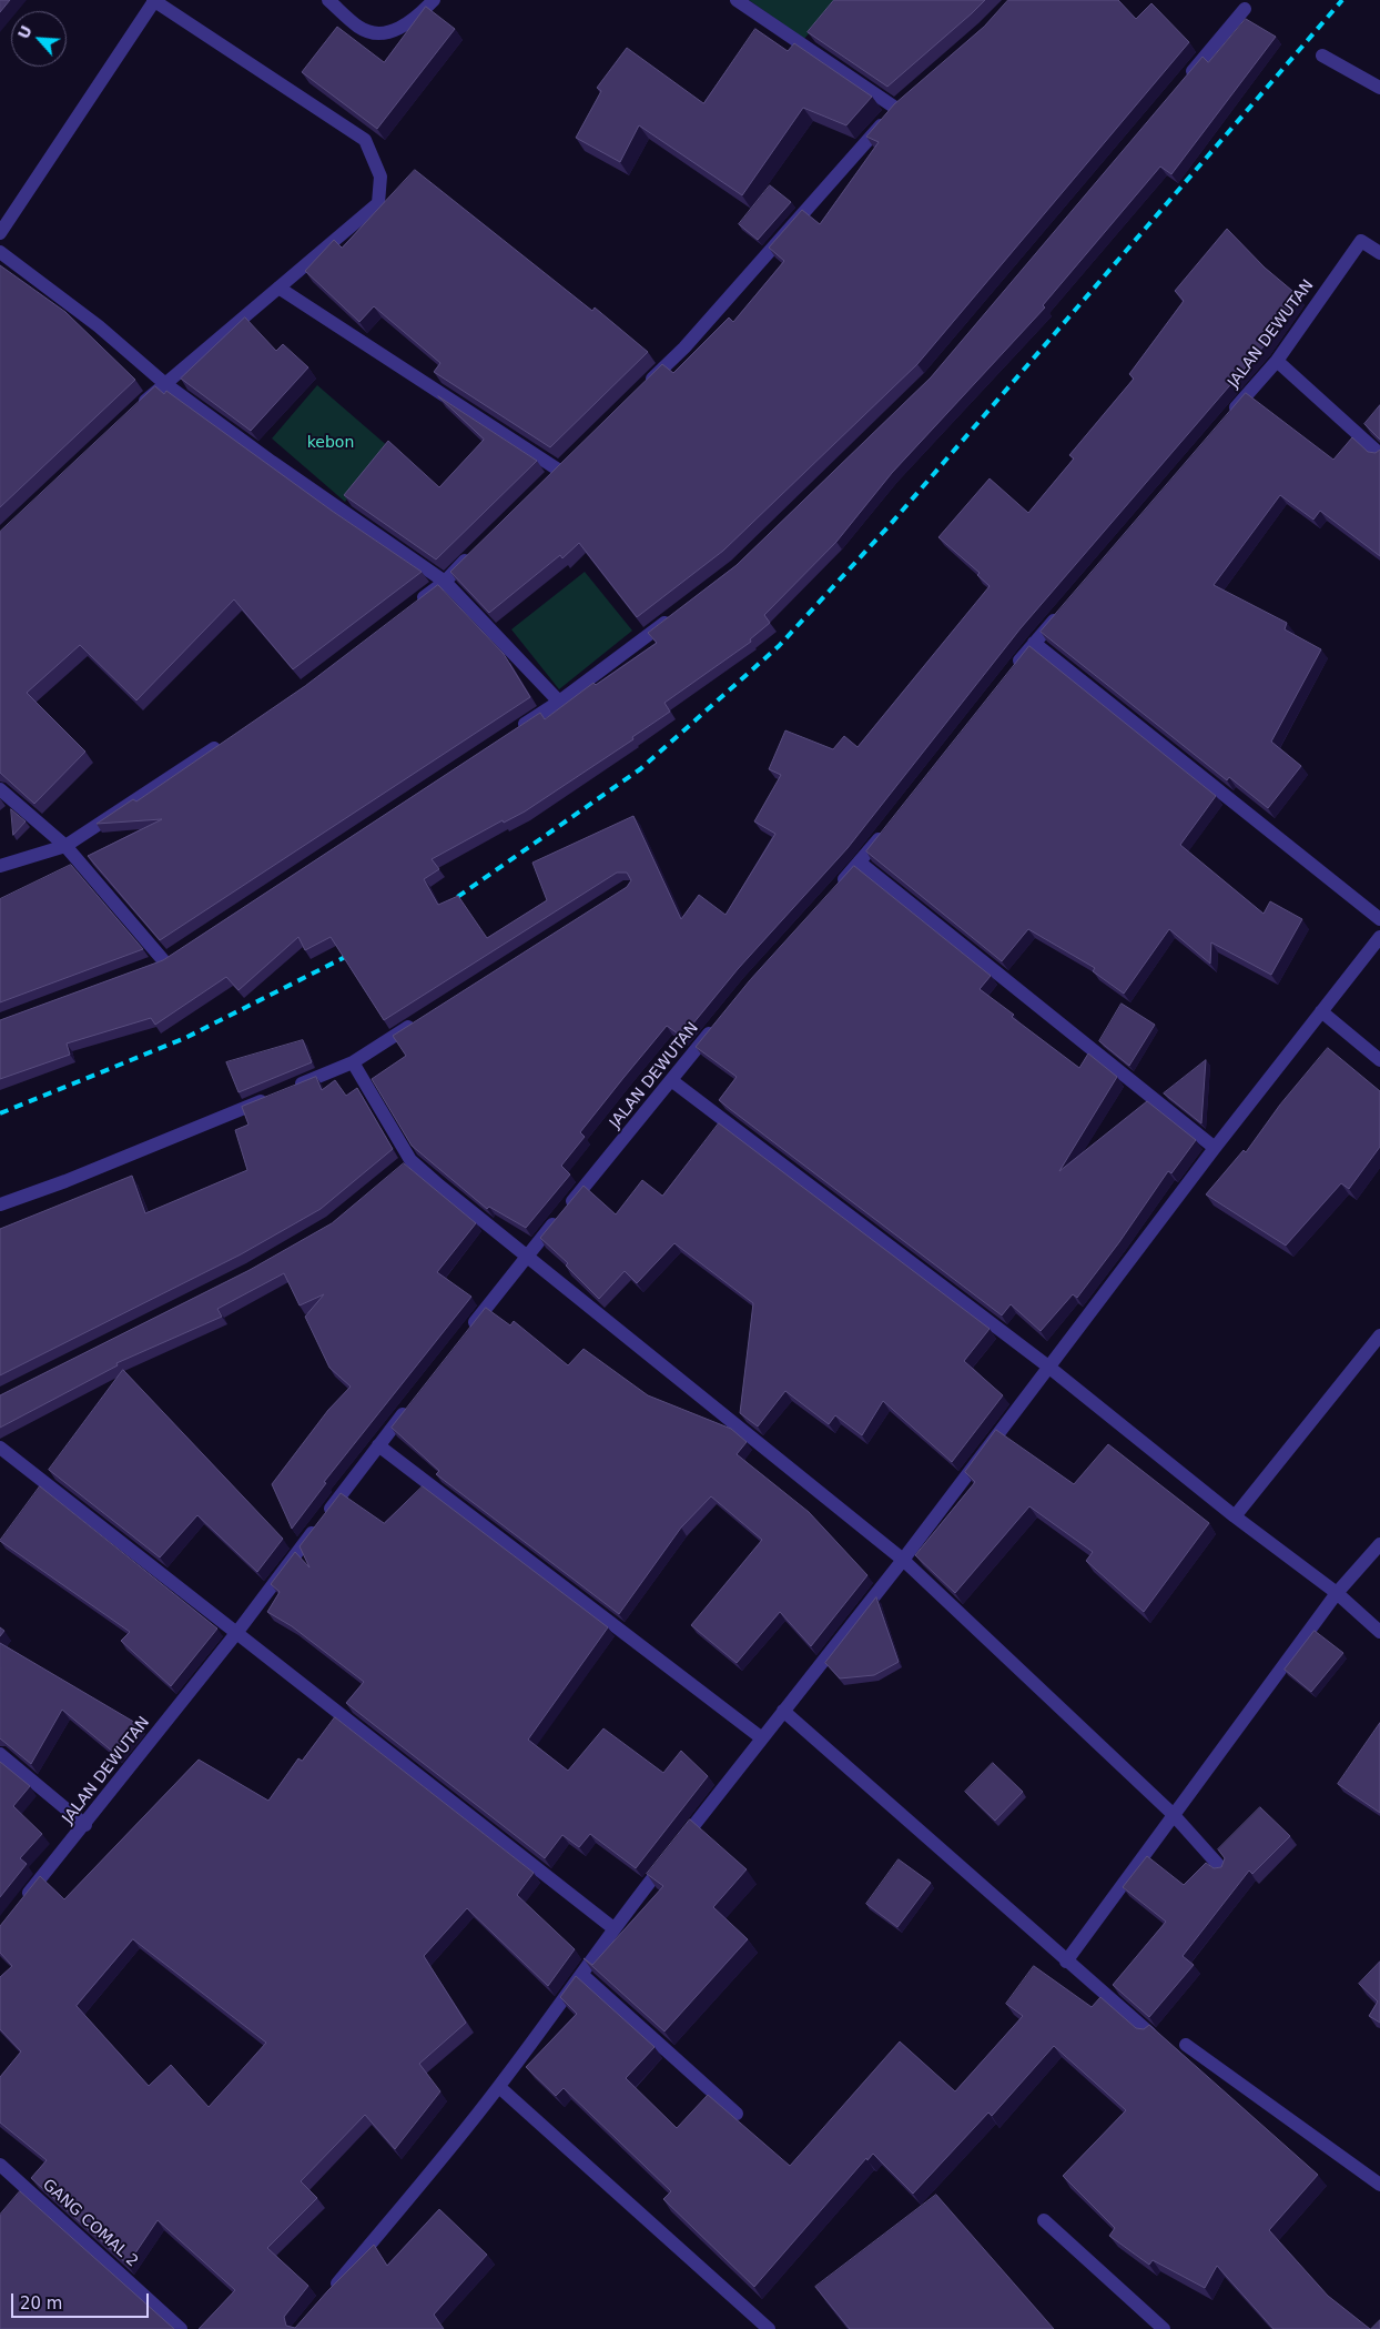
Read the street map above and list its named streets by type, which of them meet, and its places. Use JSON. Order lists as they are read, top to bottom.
{
  "streets": {
    "street": ["JALAN DEWUTAN", "GANG COMAL 2"]
  },
  "parks": ["kebon"],
  "scale_bar": "20 m",
  "north": "top left"
}
